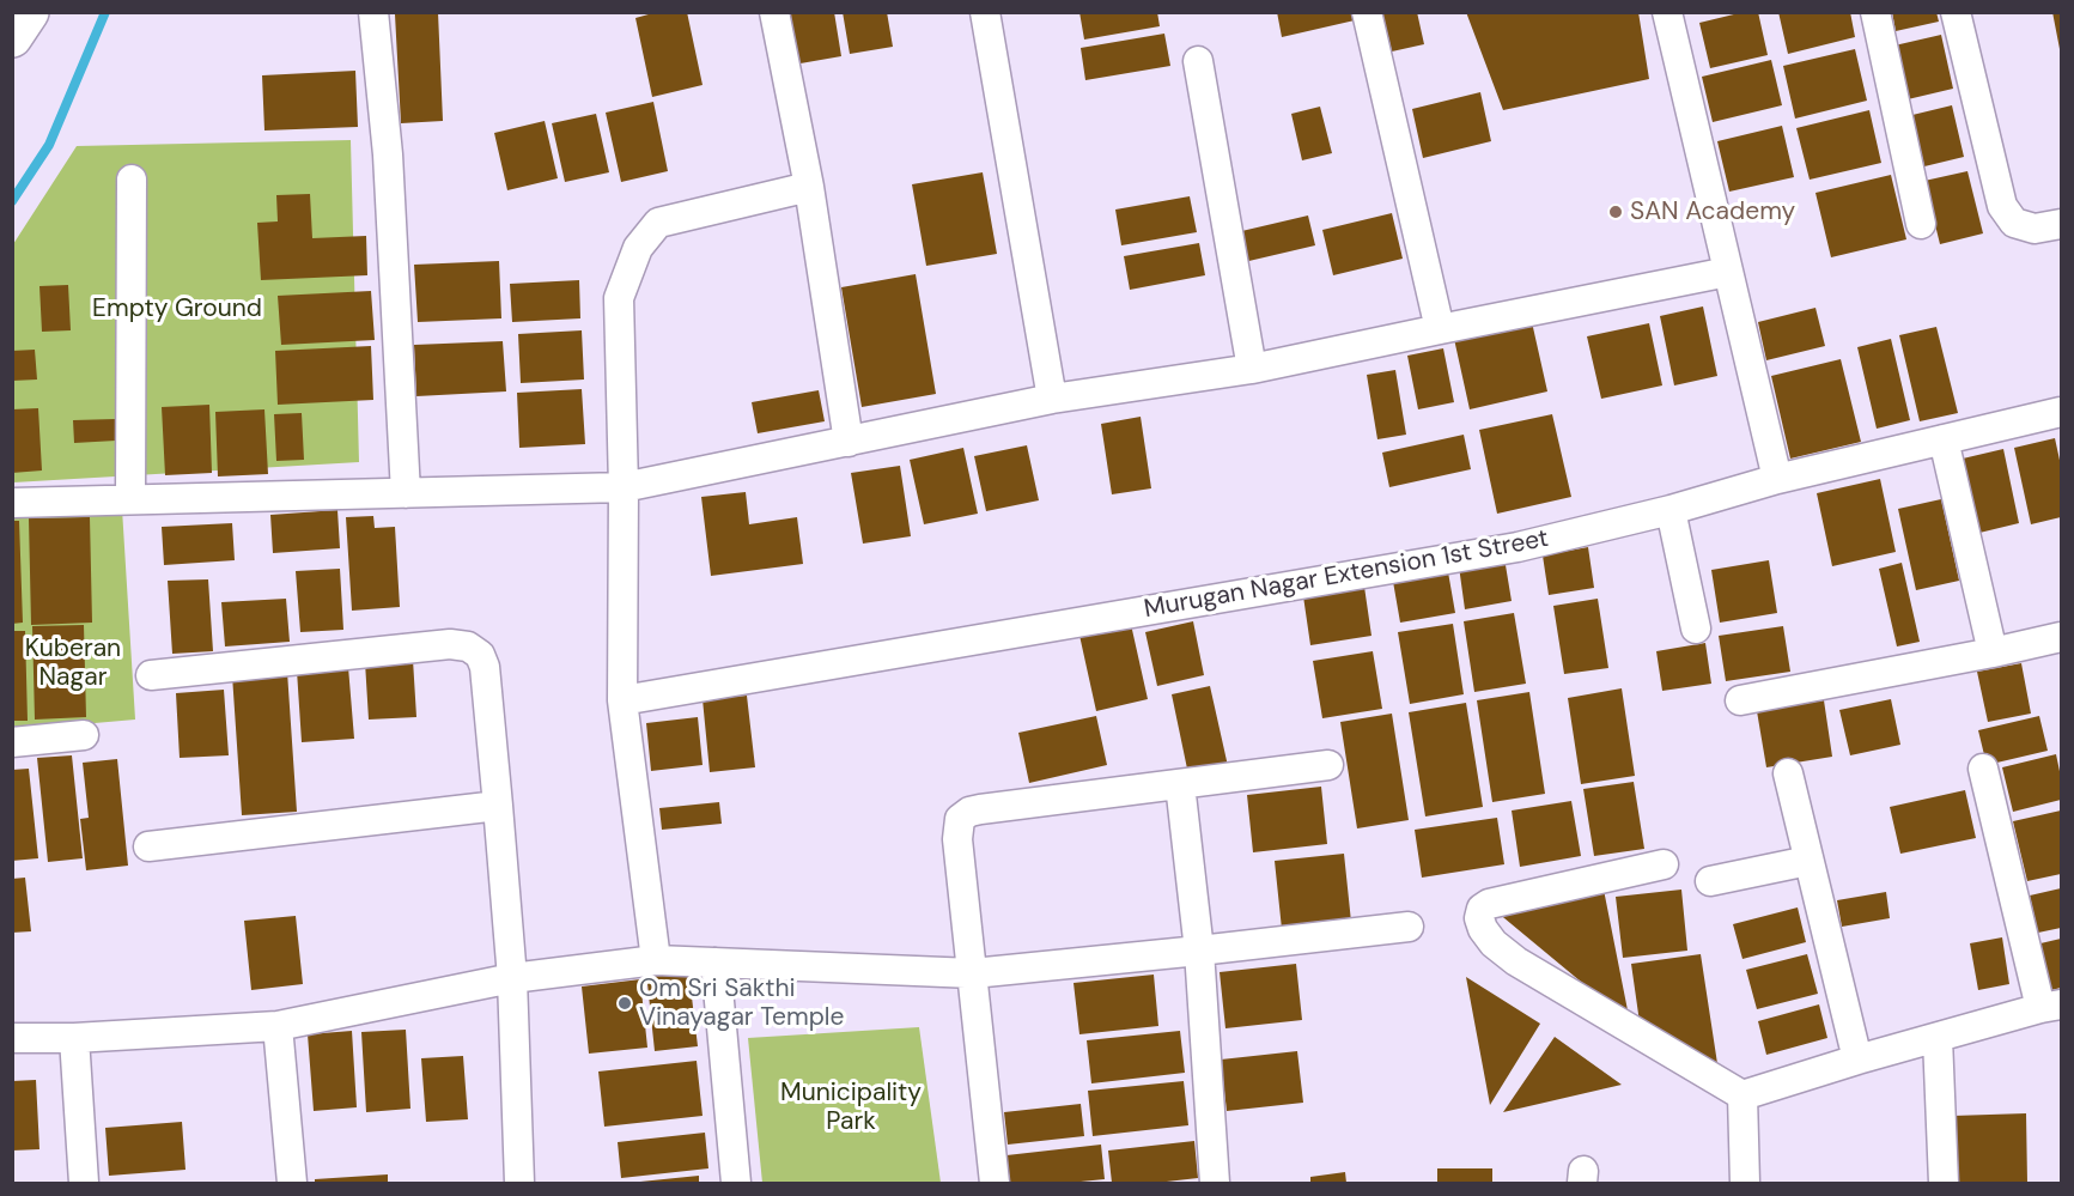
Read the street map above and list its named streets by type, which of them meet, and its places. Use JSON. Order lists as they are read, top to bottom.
{
  "streets": {
    "street": ["Murugan Nagar Extension 1st Street"]
  },
  "parks": ["Empty Ground", "Kuberan Nagar", "Municipality Park"],
  "places": ["SAN Academy", "Om Sri Sakthi Vinayagar Temple"]
}
